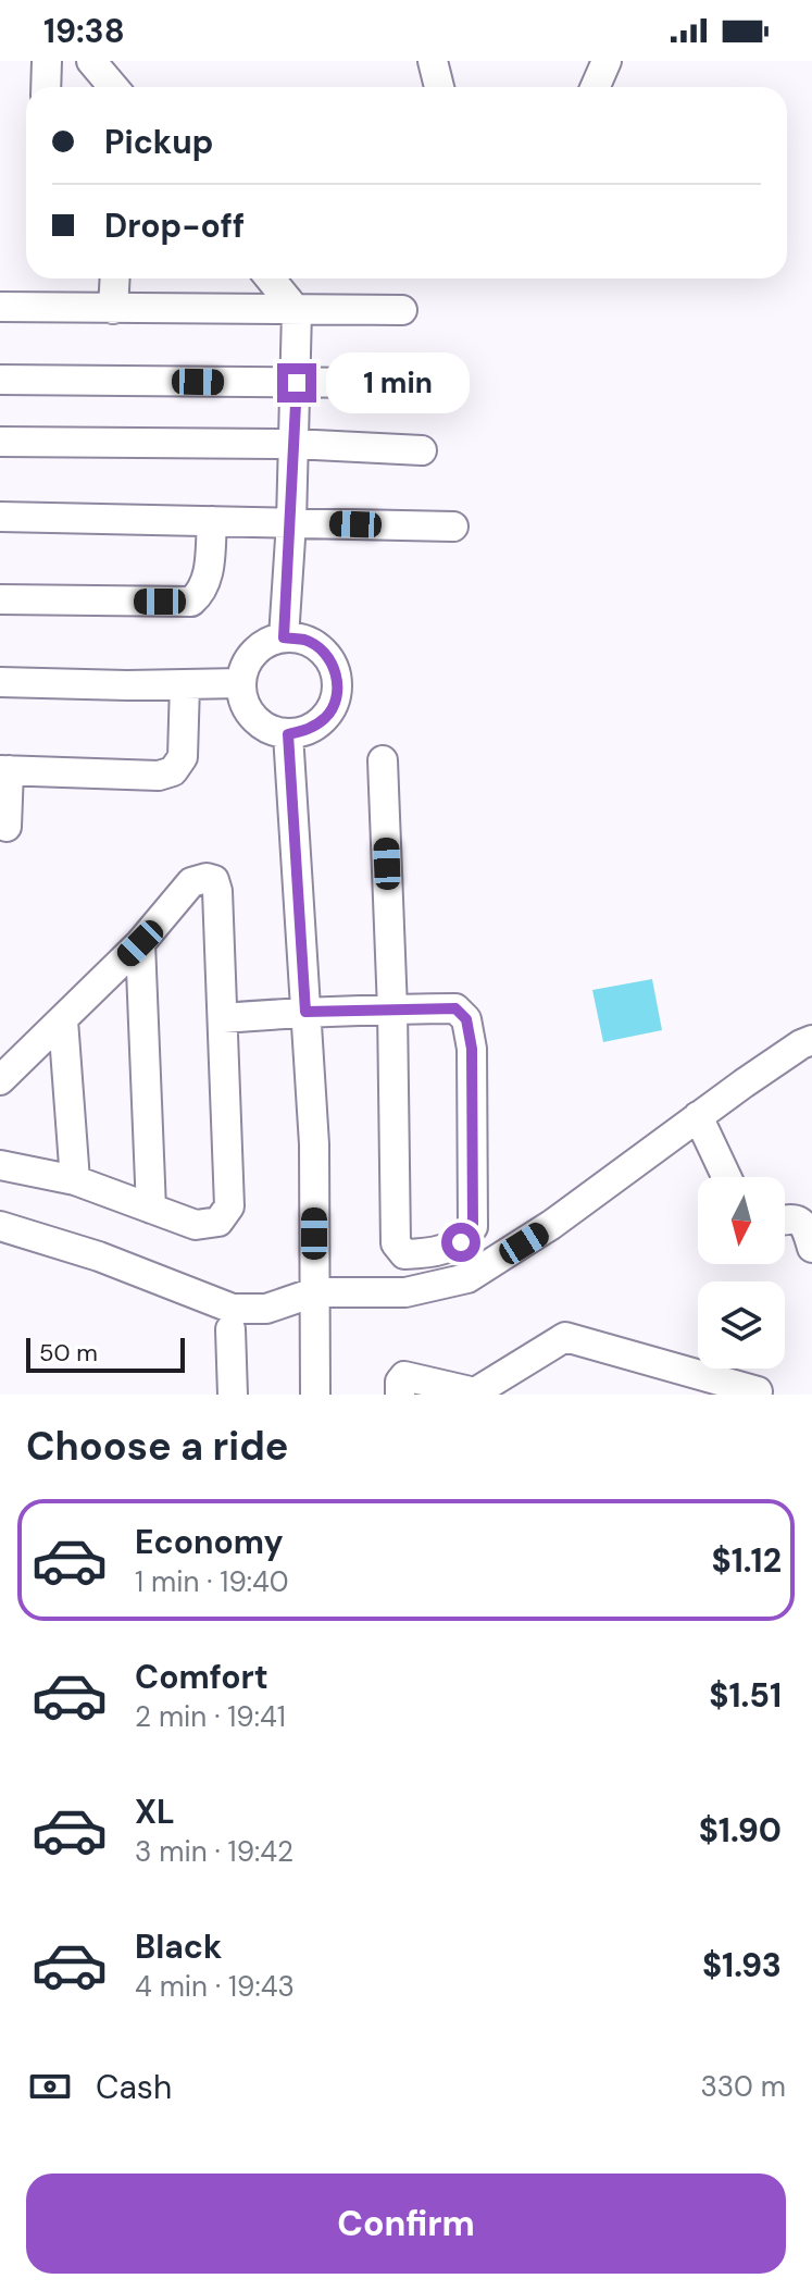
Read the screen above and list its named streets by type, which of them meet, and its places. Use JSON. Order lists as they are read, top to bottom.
{
  "scale_bar": "50 m",
  "north": "bottom",
  "page": {
    "status": "19:38",
    "banner": ["Pickup", "Drop-off"],
    "bubble": "1 min",
    "scale": "50 m",
    "heading": "Choose a ride",
    "list": [
      {
        "name": "Economy",
        "note": "1 min · 19:40",
        "value": "$1.12"
      },
      {
        "name": "Comfort",
        "note": "2 min · 19:41",
        "value": "$1.51"
      },
      {
        "name": "XL",
        "note": "3 min · 19:42",
        "value": "$1.90"
      },
      {
        "name": "Black",
        "note": "4 min · 19:43",
        "value": "$1.93"
      }
    ],
    "pay": ["Cash", "330 m"],
    "buttons": "Confirm"
  }
}
